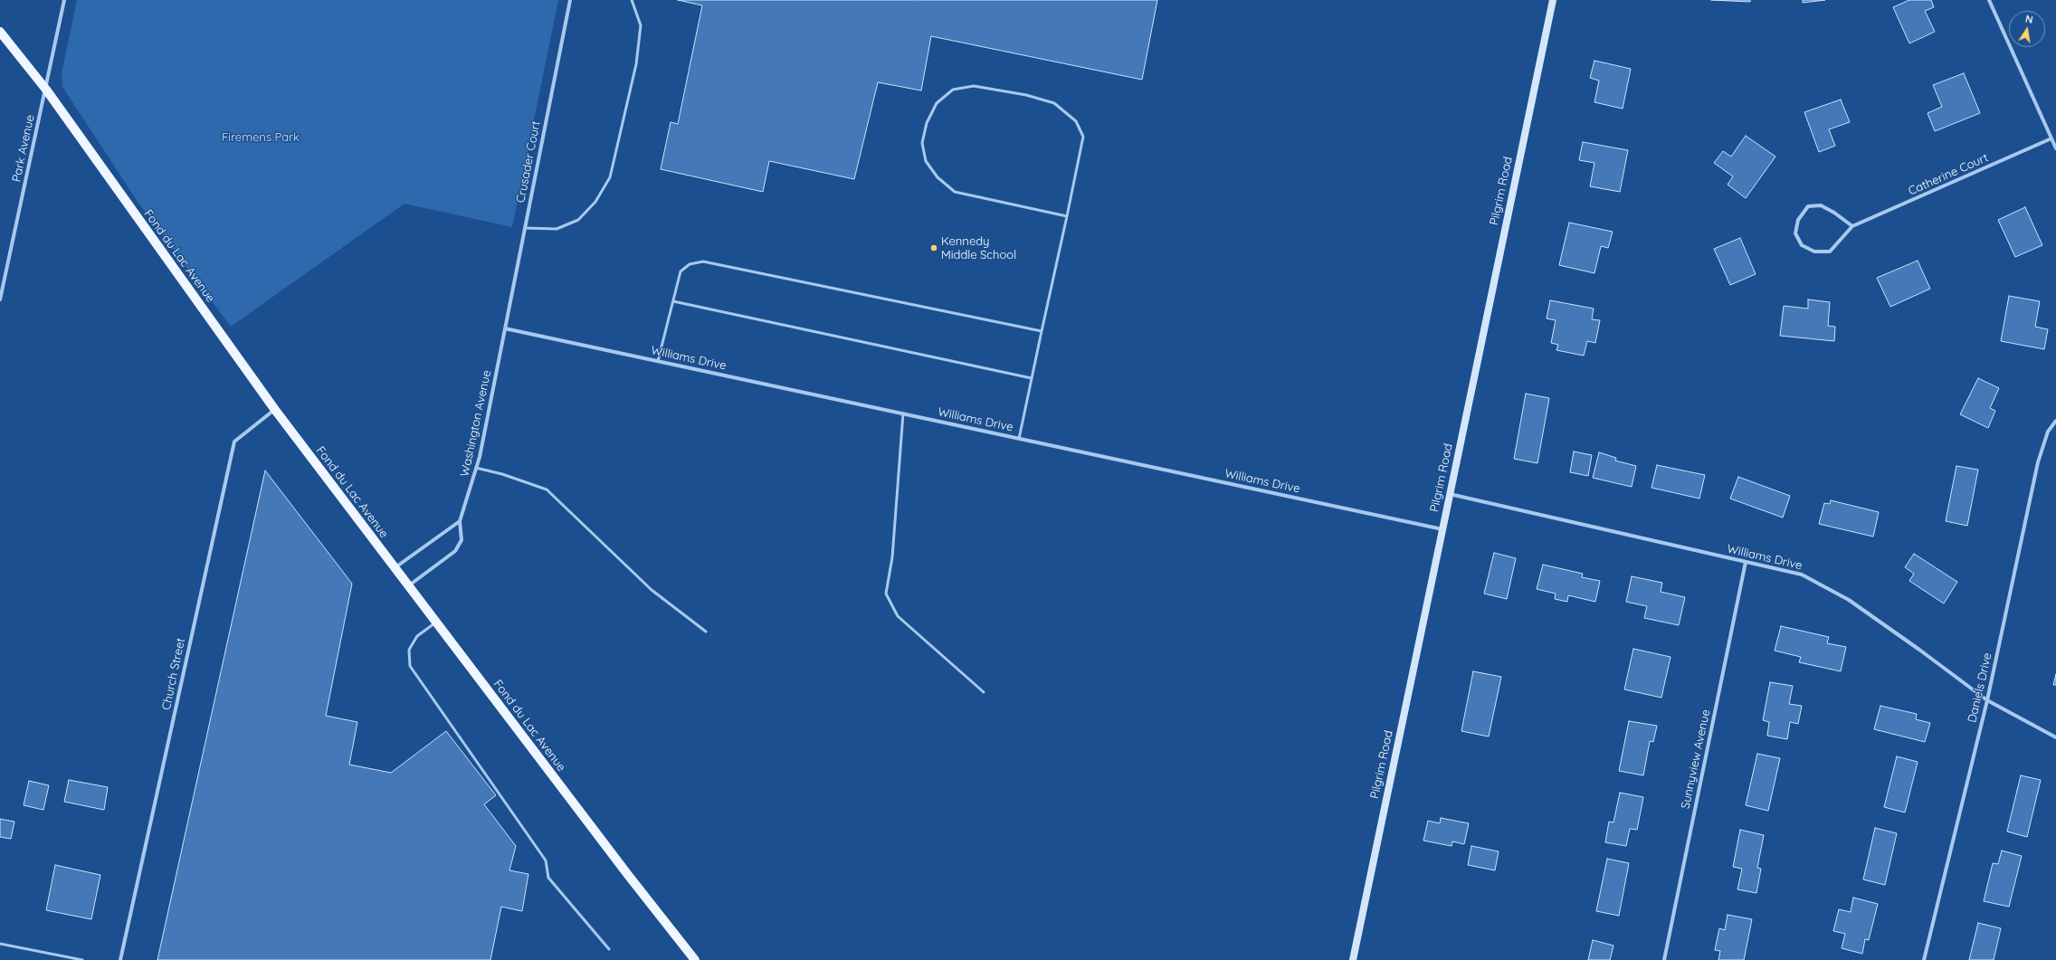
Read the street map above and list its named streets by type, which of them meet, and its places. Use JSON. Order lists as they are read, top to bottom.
{
  "streets": {
    "main road": ["Fond du Lac Avenue"],
    "street": [
      "Park Avenue",
      "Crusader Court",
      "Catherine Court",
      "Pilgrim Road",
      "Williams Drive",
      "Washington Avenue",
      "Church Street",
      "Daniels Drive",
      "Sunnyview Avenue"
    ]
  },
  "crossings": [
    ["Park Avenue", "Fond du Lac Avenue"],
    ["Crusader Court", "Williams Drive"],
    ["Crusader Court", "Washington Avenue"],
    ["Pilgrim Road", "Williams Drive"],
    ["Fond du Lac Avenue", "Washington Avenue"],
    ["Fond du Lac Avenue", "Church Street"],
    ["Williams Drive", "Washington Avenue"],
    ["Williams Drive", "Daniels Drive"],
    ["Williams Drive", "Sunnyview Avenue"]
  ],
  "parks": ["Firemens Park"],
  "places": ["Kennedy Middle School"],
  "north": "top"
}
